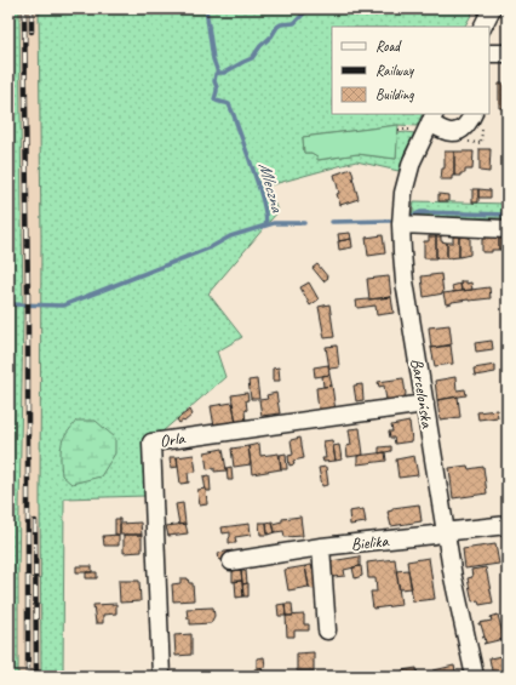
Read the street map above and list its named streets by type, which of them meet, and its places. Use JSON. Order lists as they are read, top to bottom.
{
  "streets": {
    "street": ["Barcelońska", "Orla", "Bielika"]
  },
  "crossings": [
    ["Barcelońska", "Orla"],
    ["Barcelońska", "Bielika"]
  ],
  "water": ["Mleczna"],
  "legend": ["Road", "Railway", "Building"]
}
